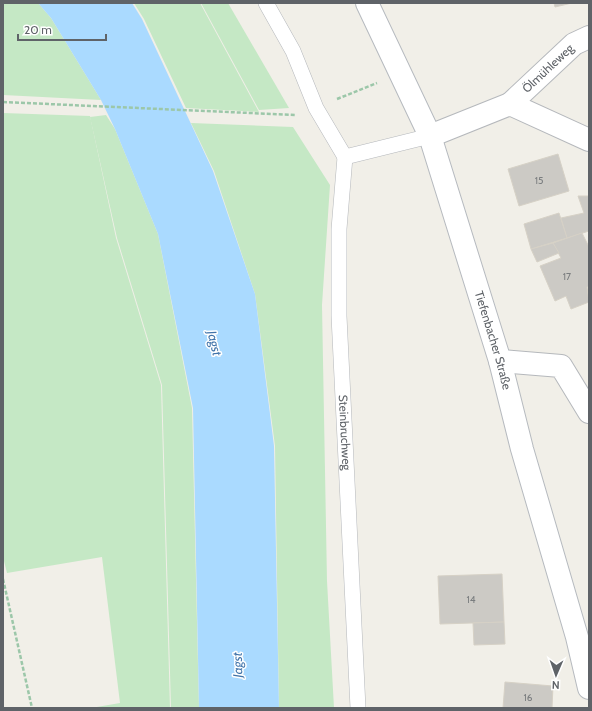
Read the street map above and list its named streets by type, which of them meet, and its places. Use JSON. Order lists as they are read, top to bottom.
{
  "streets": {
    "main road": ["Ölmühleweg", "Tiefenbacher Straße"],
    "lane": ["Steinbruchweg"]
  },
  "water": ["Jagst"],
  "house_numbers": [
    "15",
    "17",
    "14",
    "16"
  ],
  "scale_bar": "20 m",
  "north": "bottom"
}
